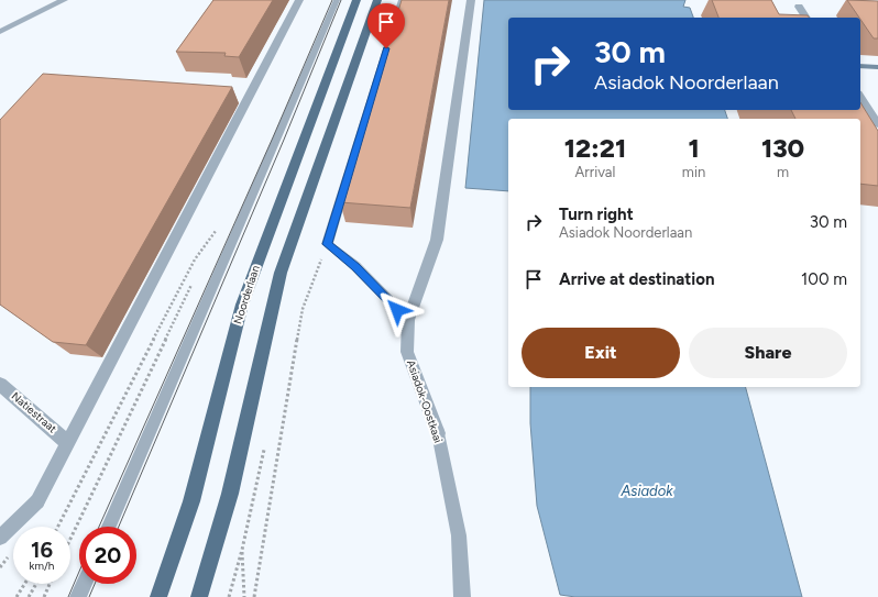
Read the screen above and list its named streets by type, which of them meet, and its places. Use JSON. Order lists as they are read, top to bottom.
{
  "streets": {
    "main road": ["Noorderlaan"],
    "street": ["Asiadok-Oostkaai", "Natiestraat"]
  },
  "water": ["Asiadok"],
  "page": {
    "turn": ["30 m", "Asiadok Noorderlaan"],
    "eta": [
      "12:21",
      "Arrival",
      "1",
      "min",
      "130",
      "m"
    ],
    "list": [
      {
        "name": "Turn right",
        "note": "Asiadok Noorderlaan",
        "value": "30 m"
      },
      {
        "name": "Arrive at destination",
        "value": "100 m"
      }
    ],
    "buttons": ["Exit", "Share"],
    "speed": "16 km/h",
    "limit": "20"
  }
}
